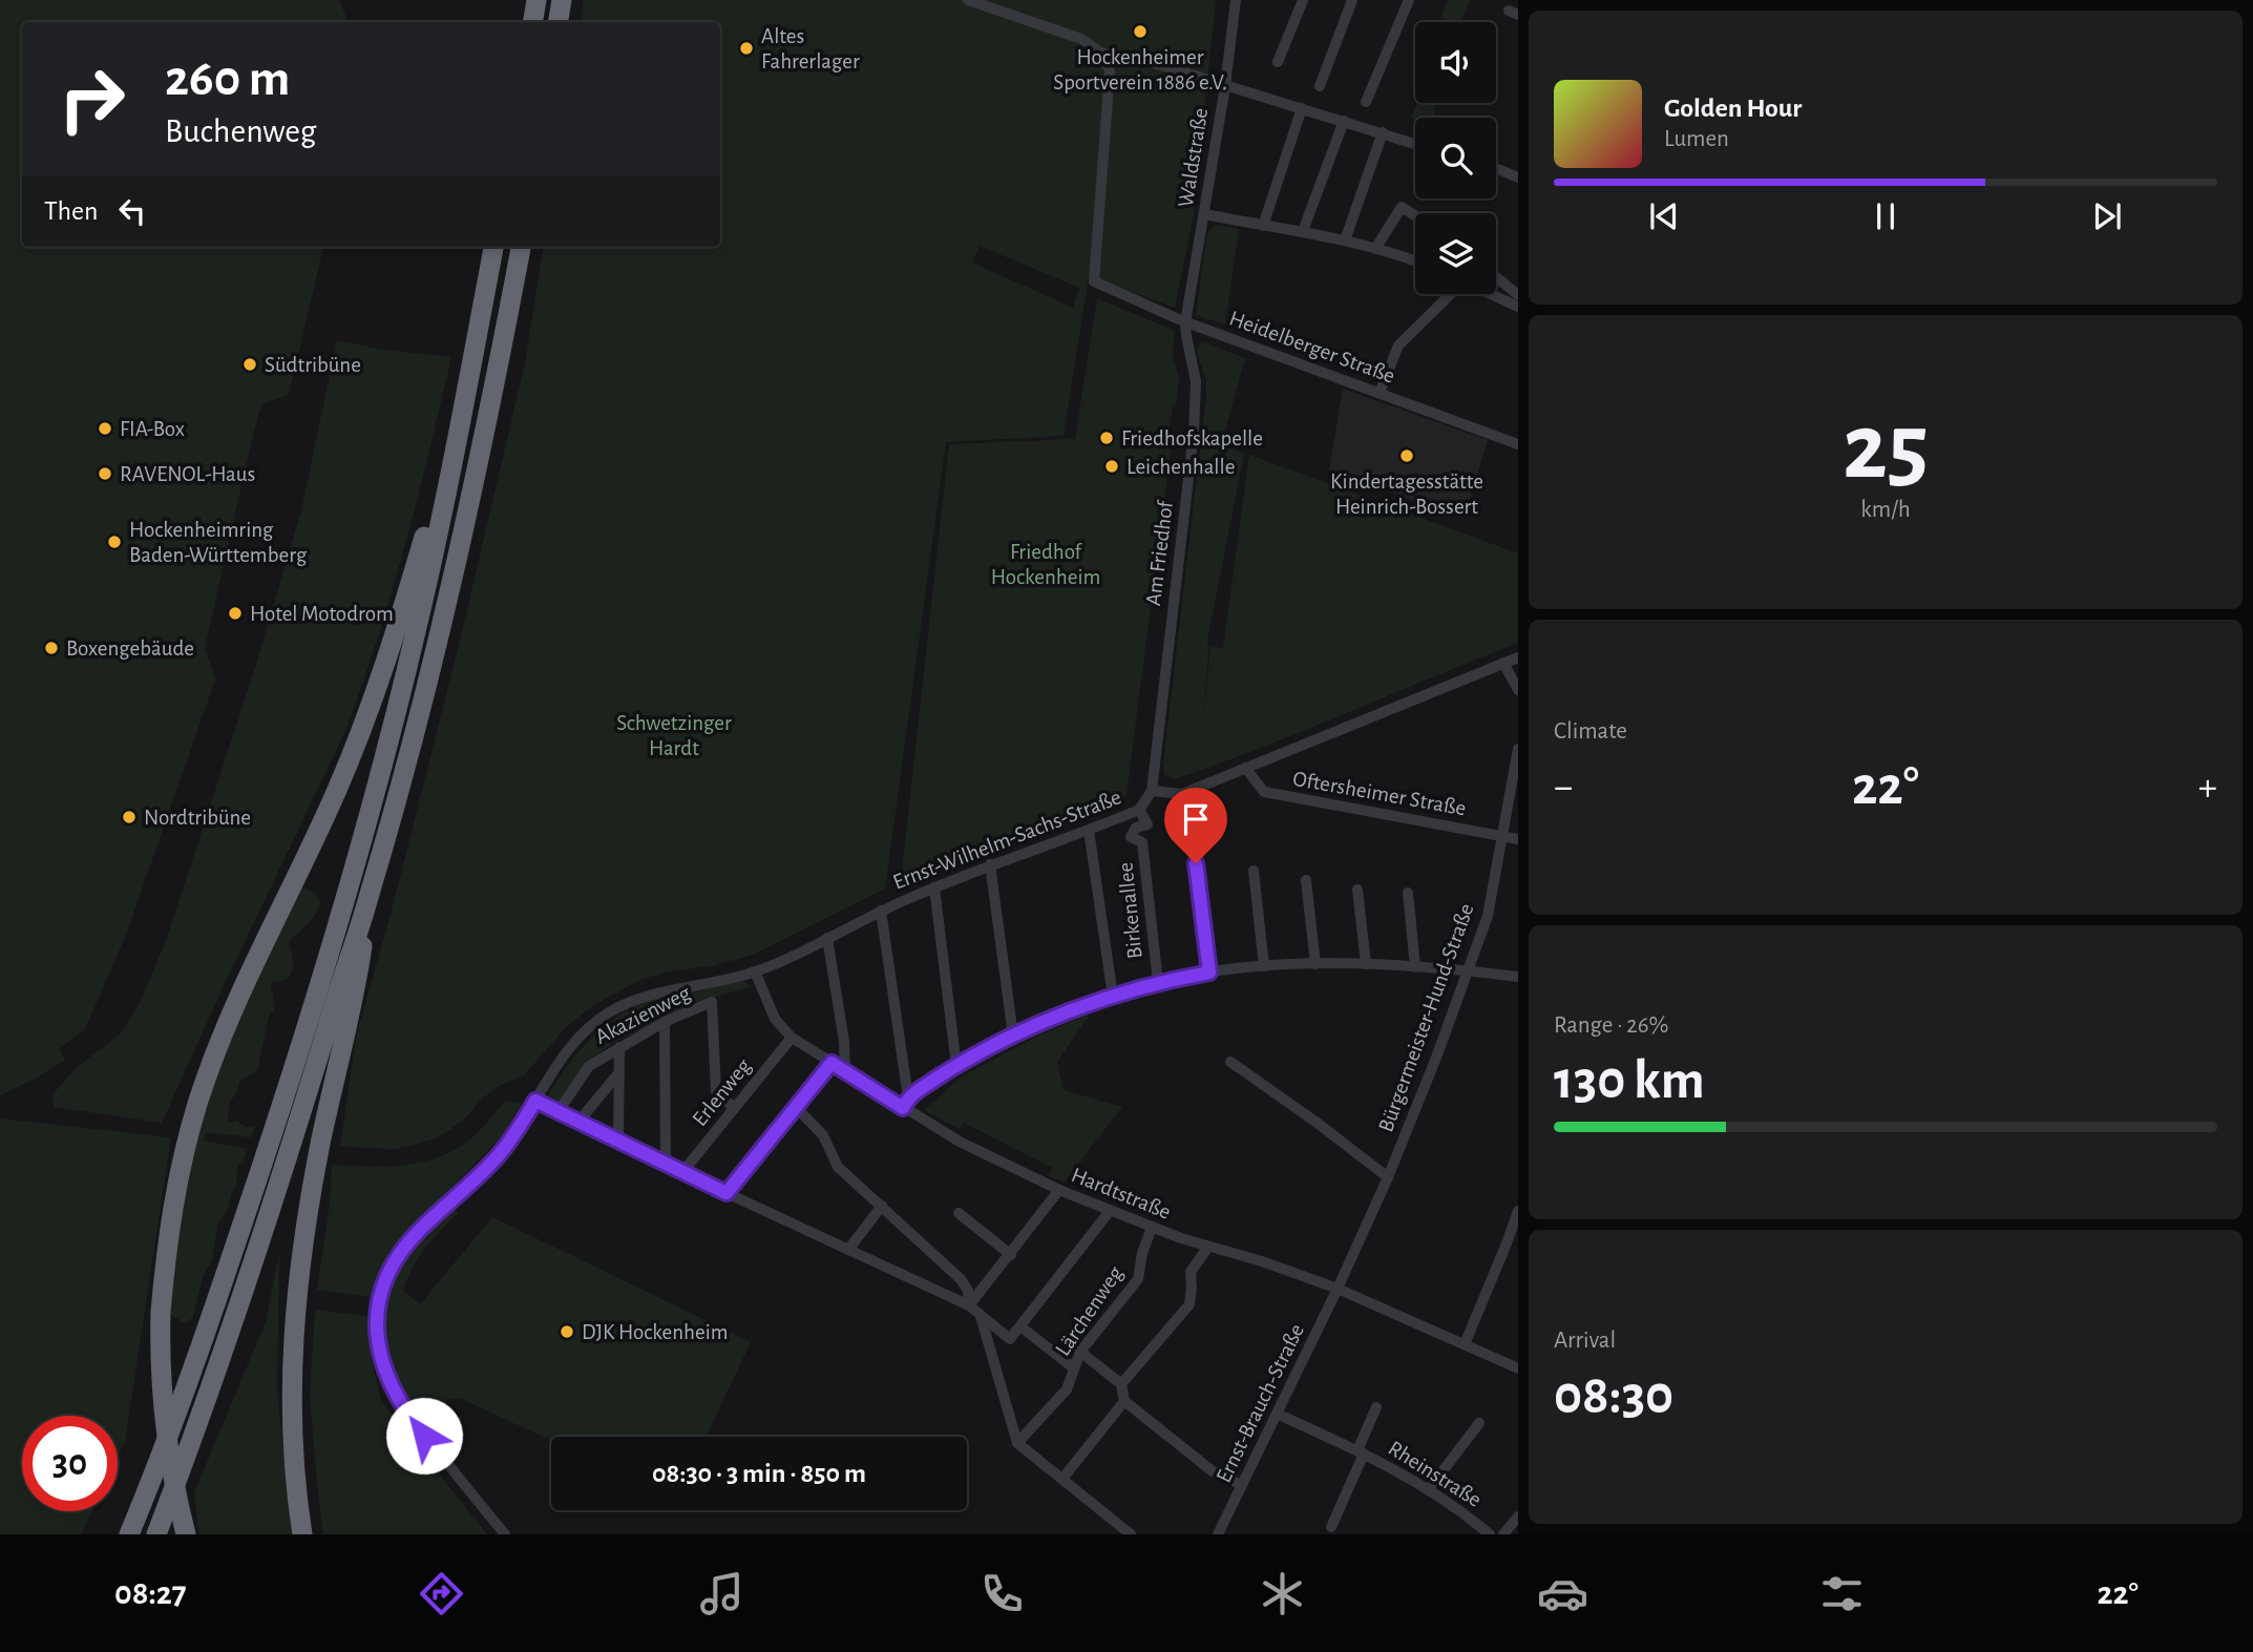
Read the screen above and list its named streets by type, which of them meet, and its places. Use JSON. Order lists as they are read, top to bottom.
{
  "streets": {
    "street": [
      "Waldstraße",
      "Heidelberger Straße",
      "Am Friedhof",
      "Oftersheimer Straße",
      "Ernst-Wilhelm-Sachs-Straße",
      "Birkenallee",
      "Akazienweg",
      "Bürgermeister-Hund-Straße",
      "Erlenweg",
      "Hardtstraße",
      "Lärchenweg",
      "Ernst-Brauch-Straße",
      "Rheinstraße"
    ]
  },
  "crossings": [
    ["Waldstraße", "Heidelberger Straße"],
    ["Waldstraße", "Am Friedhof"],
    ["Heidelberger Straße", "Am Friedhof"],
    ["Am Friedhof", "Ernst-Wilhelm-Sachs-Straße"],
    ["Oftersheimer Straße", "Ernst-Wilhelm-Sachs-Straße"],
    ["Oftersheimer Straße", "Bürgermeister-Hund-Straße"],
    ["Ernst-Wilhelm-Sachs-Straße", "Birkenallee"],
    ["Birkenallee", "Bürgermeister-Hund-Straße"],
    ["Birkenallee", "Hardtstraße"],
    ["Akazienweg", "Erlenweg"],
    ["Bürgermeister-Hund-Straße", "Hardtstraße"],
    ["Bürgermeister-Hund-Straße", "Ernst-Brauch-Straße"],
    ["Hardtstraße", "Lärchenweg"],
    ["Hardtstraße", "Ernst-Brauch-Straße"],
    ["Ernst-Brauch-Straße", "Rheinstraße"]
  ],
  "parks": ["Friedhof Hockenheim", "Schwetzinger Hardt"],
  "places": [
    "Hockenheimer Sportverein 1886 e.V.",
    "Altes Fahrerlager",
    "Südtribüne",
    "FIA-Box",
    "Friedhofskapelle",
    "Kindertagesstätte Heinrich-Bossert",
    "Leichenhalle",
    "RAVENOL-Haus",
    "Hockenheimring Baden-Württemberg",
    "Hotel Motodrom",
    "Boxengebäude",
    "Nordtribüne",
    "DJK Hockenheim"
  ],
  "page": {
    "turn": ["260 m", "Buchenweg"],
    "song": ["Golden Hour", "Lumen"],
    "then": "Then",
    "tile": [
      ["25", "km/h"],
      "Climate",
      ["Range · 26%", "130 km"],
      ["Arrival", "08:30"]
    ],
    "heat": ["−", "22°", "+"],
    "limit": "30",
    "trip": "08:30 · 3 min · 850 m",
    "tabs": ["08:27", "22°"]
  }
}
